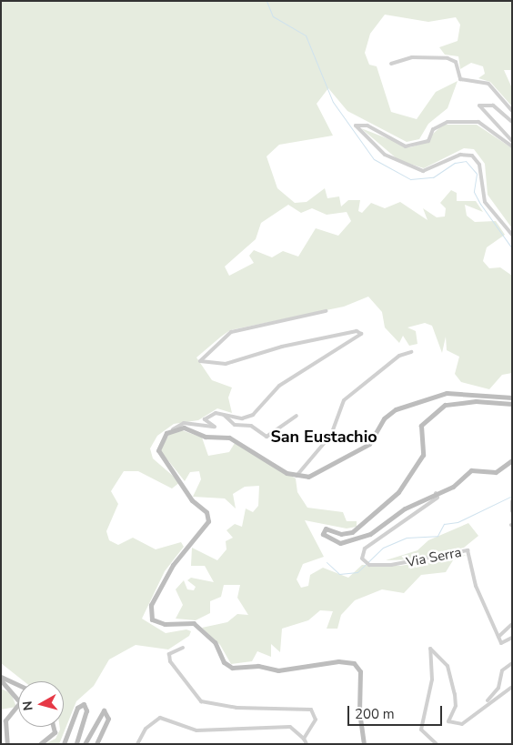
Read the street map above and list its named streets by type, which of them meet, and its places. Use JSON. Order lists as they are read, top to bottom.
{
  "streets": {
    "street": ["Via Serra"]
  },
  "districts": ["San Eustachio"],
  "scale_bar": "200 m",
  "north": "left"
}
